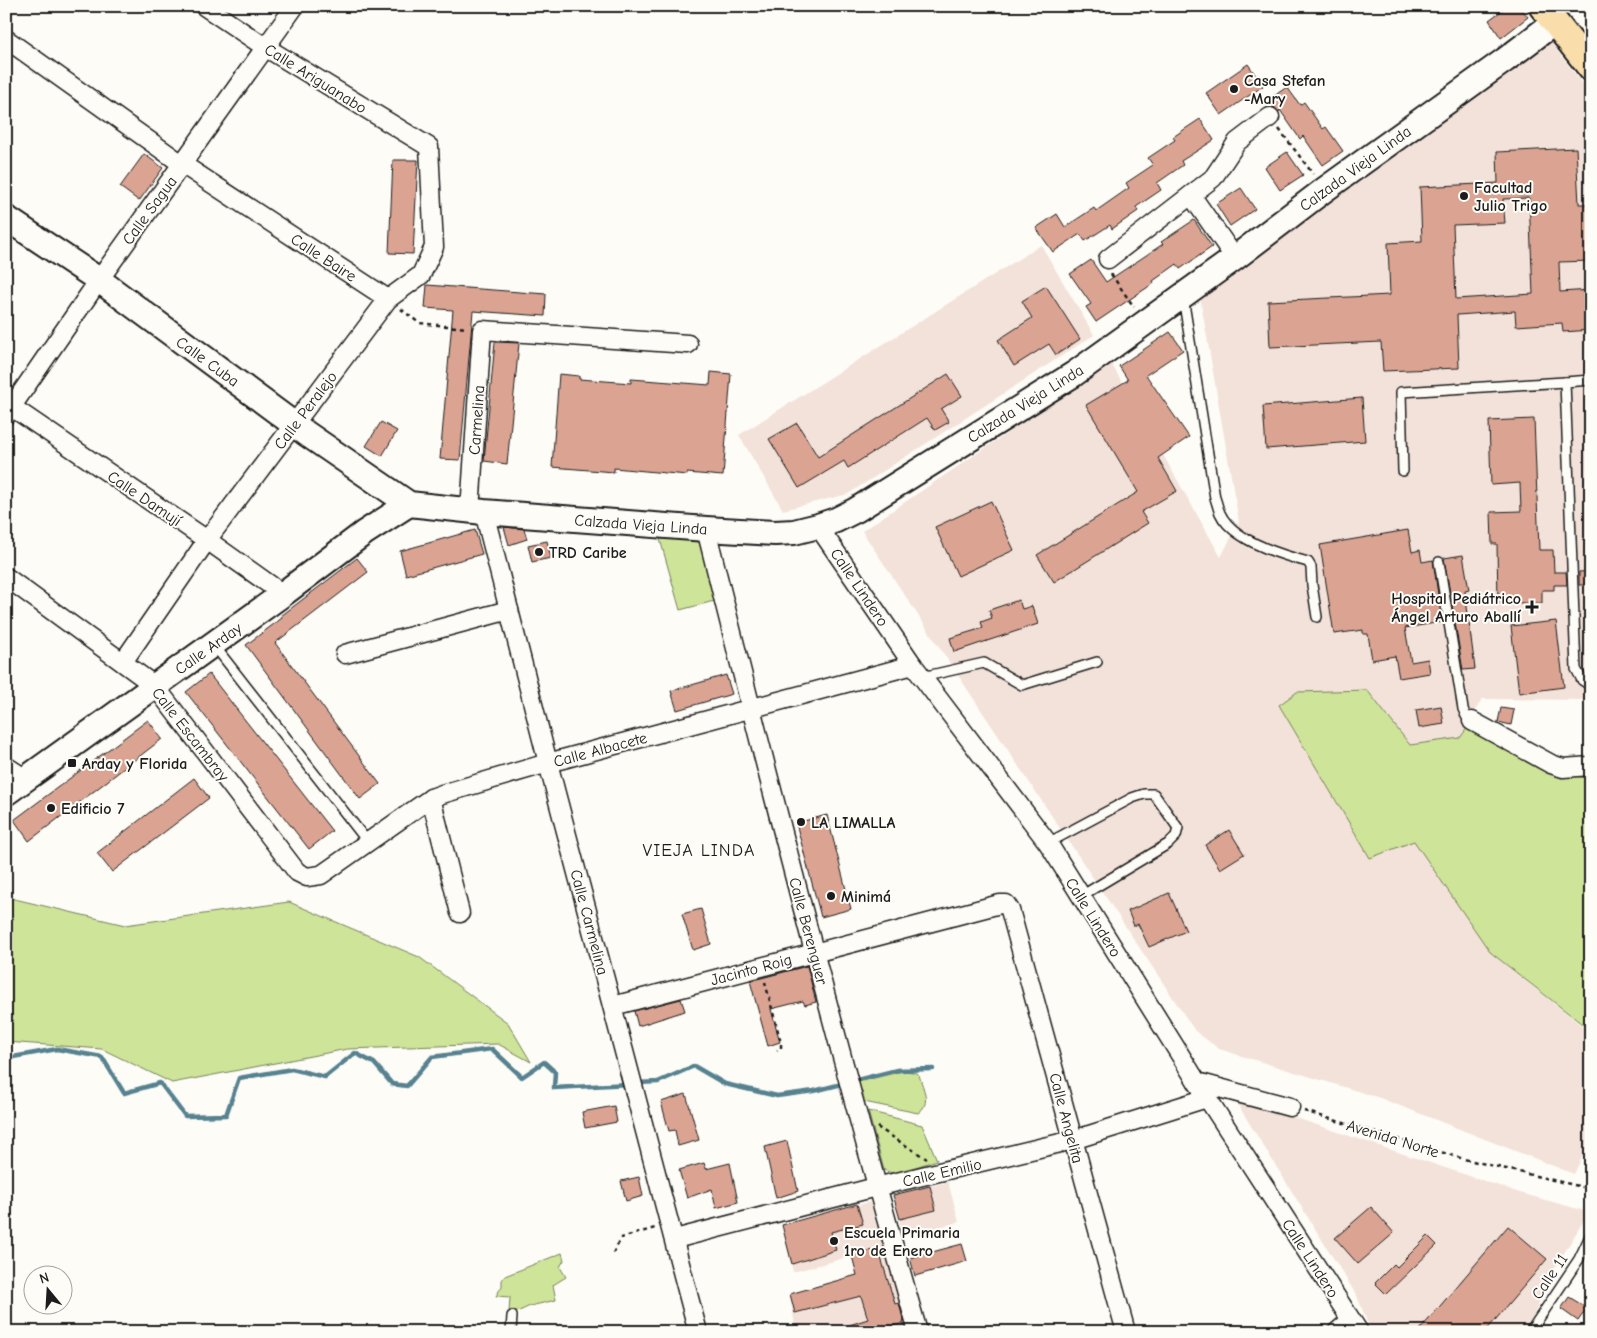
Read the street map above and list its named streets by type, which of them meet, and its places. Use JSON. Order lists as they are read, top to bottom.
{
  "streets": {
    "street": [
      "Calle Ariguanabo",
      "Calzada Vieja Linda",
      "Calle Sagua",
      "Calle Baire",
      "Calle Cuba",
      "Calle Peralejo",
      "Carmelina",
      "Calle Damují",
      "Calle Lindero",
      "Calle Arday",
      "Calle Escambray",
      "Calle Albacete",
      "Calle Carmelina",
      "Calle Berenguer",
      "Jacinto Roig",
      "Calle Angelita",
      "Calle Emilio"
    ],
    "lane": ["Calle 11"],
    "path": ["Avenida Norte"]
  },
  "crossings": [
    ["Calle Ariguanabo", "Calle Sagua"],
    ["Calle Ariguanabo", "Calle Peralejo"],
    ["Calzada Vieja Linda", "Calle Cuba"],
    ["Calzada Vieja Linda", "Carmelina"],
    ["Calzada Vieja Linda", "Calle Lindero"],
    ["Calzada Vieja Linda", "Calle Arday"],
    ["Calzada Vieja Linda", "Calle Carmelina"],
    ["Calzada Vieja Linda", "Calle Berenguer"],
    ["Calle Sagua", "Calle Baire"],
    ["Calle Sagua", "Calle Cuba"],
    ["Calle Sagua", "Calle Damují"],
    ["Calle Baire", "Calle Peralejo"],
    ["Calle Cuba", "Calle Peralejo"],
    ["Calle Cuba", "Calle Arday"],
    ["Calle Peralejo", "Calle Damují"],
    ["Calle Peralejo", "Calle Escambray"],
    ["Carmelina", "Calle Carmelina"],
    ["Calle Damují", "Calle Arday"],
    ["Calle Lindero", "Calle Albacete"],
    ["Calle Lindero", "Calle Emilio"],
    ["Calle Arday", "Calle Escambray"],
    ["Calle Escambray", "Calle Albacete"],
    ["Calle Albacete", "Calle Carmelina"],
    ["Calle Albacete", "Calle Berenguer"],
    ["Calle Carmelina", "Jacinto Roig"],
    ["Calle Carmelina", "Calle Emilio"],
    ["Calle Berenguer", "Jacinto Roig"],
    ["Calle Berenguer", "Calle Emilio"],
    ["Jacinto Roig", "Calle Angelita"],
    ["Calle Angelita", "Calle Emilio"]
  ],
  "districts": ["VIEJA LINDA"],
  "places": {
    "other": [
      "Casa Stefan -Mary",
      "Facultad Julio Trigo",
      "TRD Caribe",
      "Edificio 7",
      "LA LIMALLA",
      "Minimá",
      "Escuela Primaria 1ro de Enero"
    ],
    "health": ["Hospital Pediátrico Ángel Arturo Aballí"],
    "transit": ["Arday y Florida"]
  },
  "north": "top"
}
